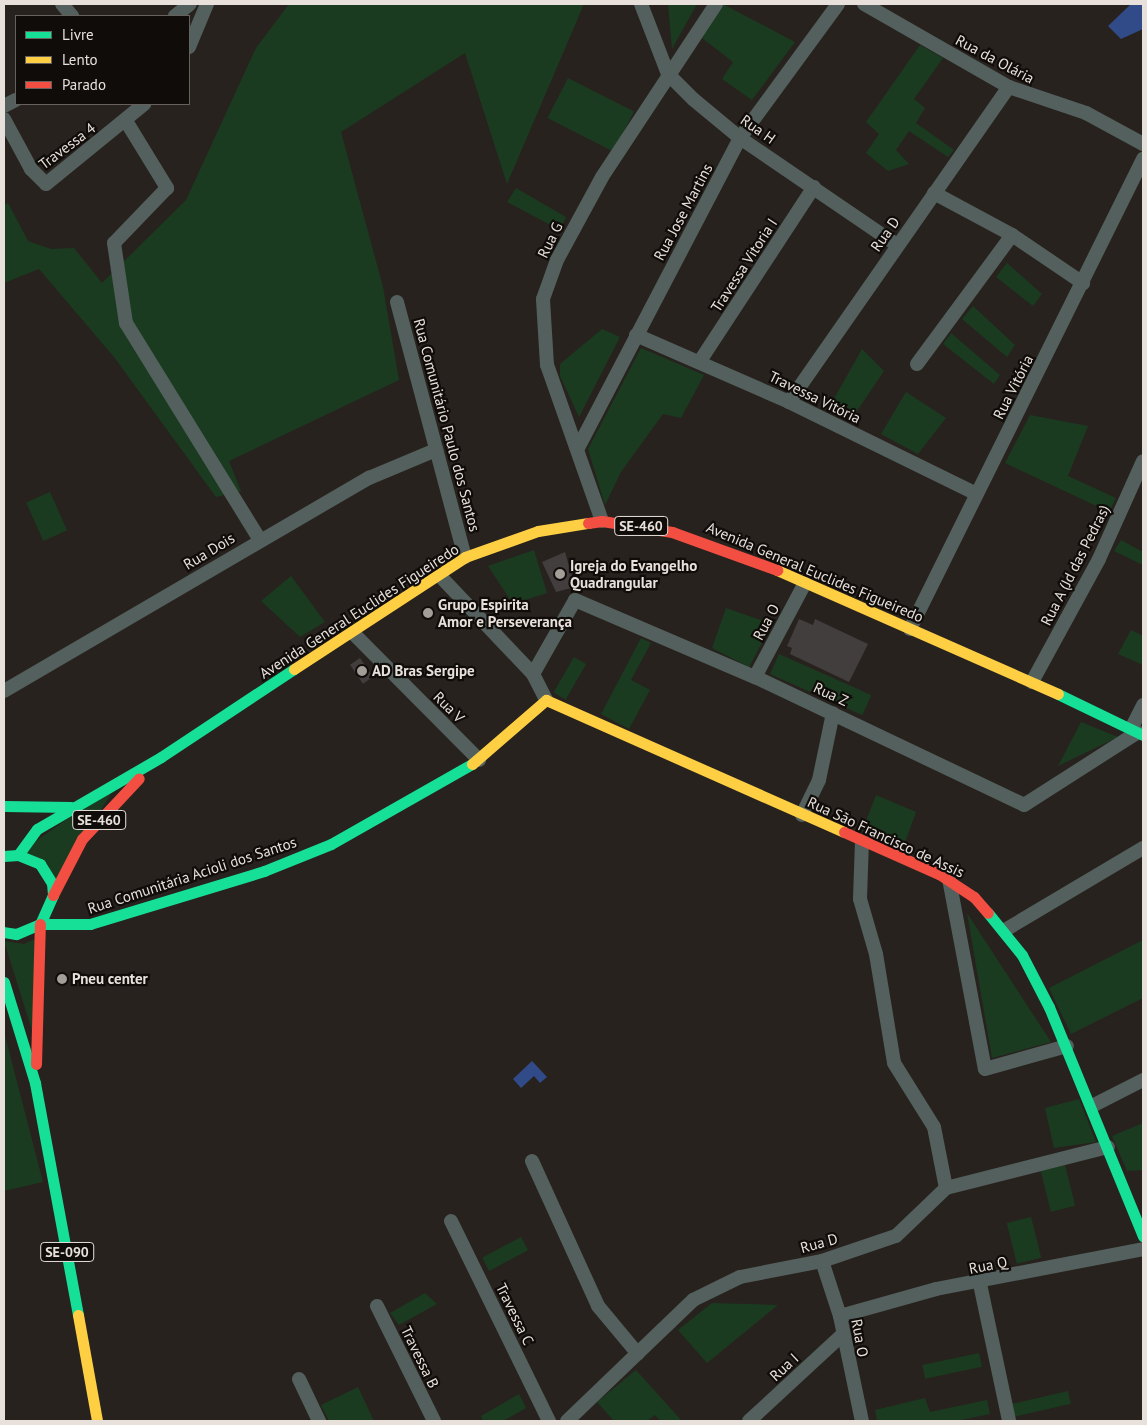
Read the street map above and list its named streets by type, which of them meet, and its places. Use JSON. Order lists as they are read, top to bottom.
{
  "streets": {
    "main road": [
      "SE-460",
      "Avenida General Euclides Figueiredo",
      "Rua São Francisco de Assis",
      "Rua Comunitária Acioli dos Santos",
      "SE-090"
    ],
    "street": [
      "Rua da Olária",
      "Rua H",
      "Travessa 4",
      "Rua Jose Martins",
      "Rua D",
      "Rua G",
      "Travessa Vitoria I",
      "Rua Vitória",
      "Travessa Vitória",
      "Rua Comunitário Paulo dos Santos",
      "Rua Dois",
      "Rua A (Jd das Pedras)",
      "Rua O",
      "Rua Z",
      "Rua V",
      "Rua Q",
      "Travessa C",
      "Travessa B",
      "Rua I"
    ]
  },
  "crossings": [
    ["Rua da Olária", "Rua D"],
    ["Rua H", "Rua Jose Martins"],
    ["Rua H", "Rua D"],
    ["Rua H", "Rua G"],
    ["Rua H", "Travessa Vitoria I"],
    ["Rua Jose Martins", "Rua G"],
    ["Rua Jose Martins", "Travessa Vitória"],
    ["Rua D", "Travessa Vitória"],
    ["Rua D", "Rua O"],
    ["Rua D", "Rua São Francisco de Assis"],
    ["Rua G", "Avenida General Euclides Figueiredo"],
    ["Travessa Vitoria I", "Travessa Vitória"],
    ["Rua Vitória", "Travessa Vitória"],
    ["Rua Vitória", "Avenida General Euclides Figueiredo"],
    ["Rua Comunitário Paulo dos Santos", "Rua Dois"],
    ["Rua Comunitário Paulo dos Santos", "Avenida General Euclides Figueiredo"],
    ["Rua A (Jd das Pedras)", "Avenida General Euclides Figueiredo"],
    ["Avenida General Euclides Figueiredo", "Rua O"],
    ["Avenida General Euclides Figueiredo", "Rua Z"],
    ["Avenida General Euclides Figueiredo", "Rua V"],
    ["Avenida General Euclides Figueiredo", "Rua Comunitária Acioli dos Santos"],
    ["Avenida General Euclides Figueiredo", "SE-090"],
    ["Rua O", "Rua Z"],
    ["Rua O", "Rua Q"],
    ["Rua O", "Rua I"],
    ["Rua V", "Rua Comunitária Acioli dos Santos"],
    ["Rua São Francisco de Assis", "Rua Comunitária Acioli dos Santos"],
    ["Rua Comunitária Acioli dos Santos", "SE-090"]
  ],
  "places": [
    "Igreja do Evangelho Quadrangular",
    "Grupo Espirita Amor e Perseverança",
    "AD Bras Sergipe",
    "Pneu center"
  ],
  "legend": ["Livre", "Lento", "Parado"]
}
